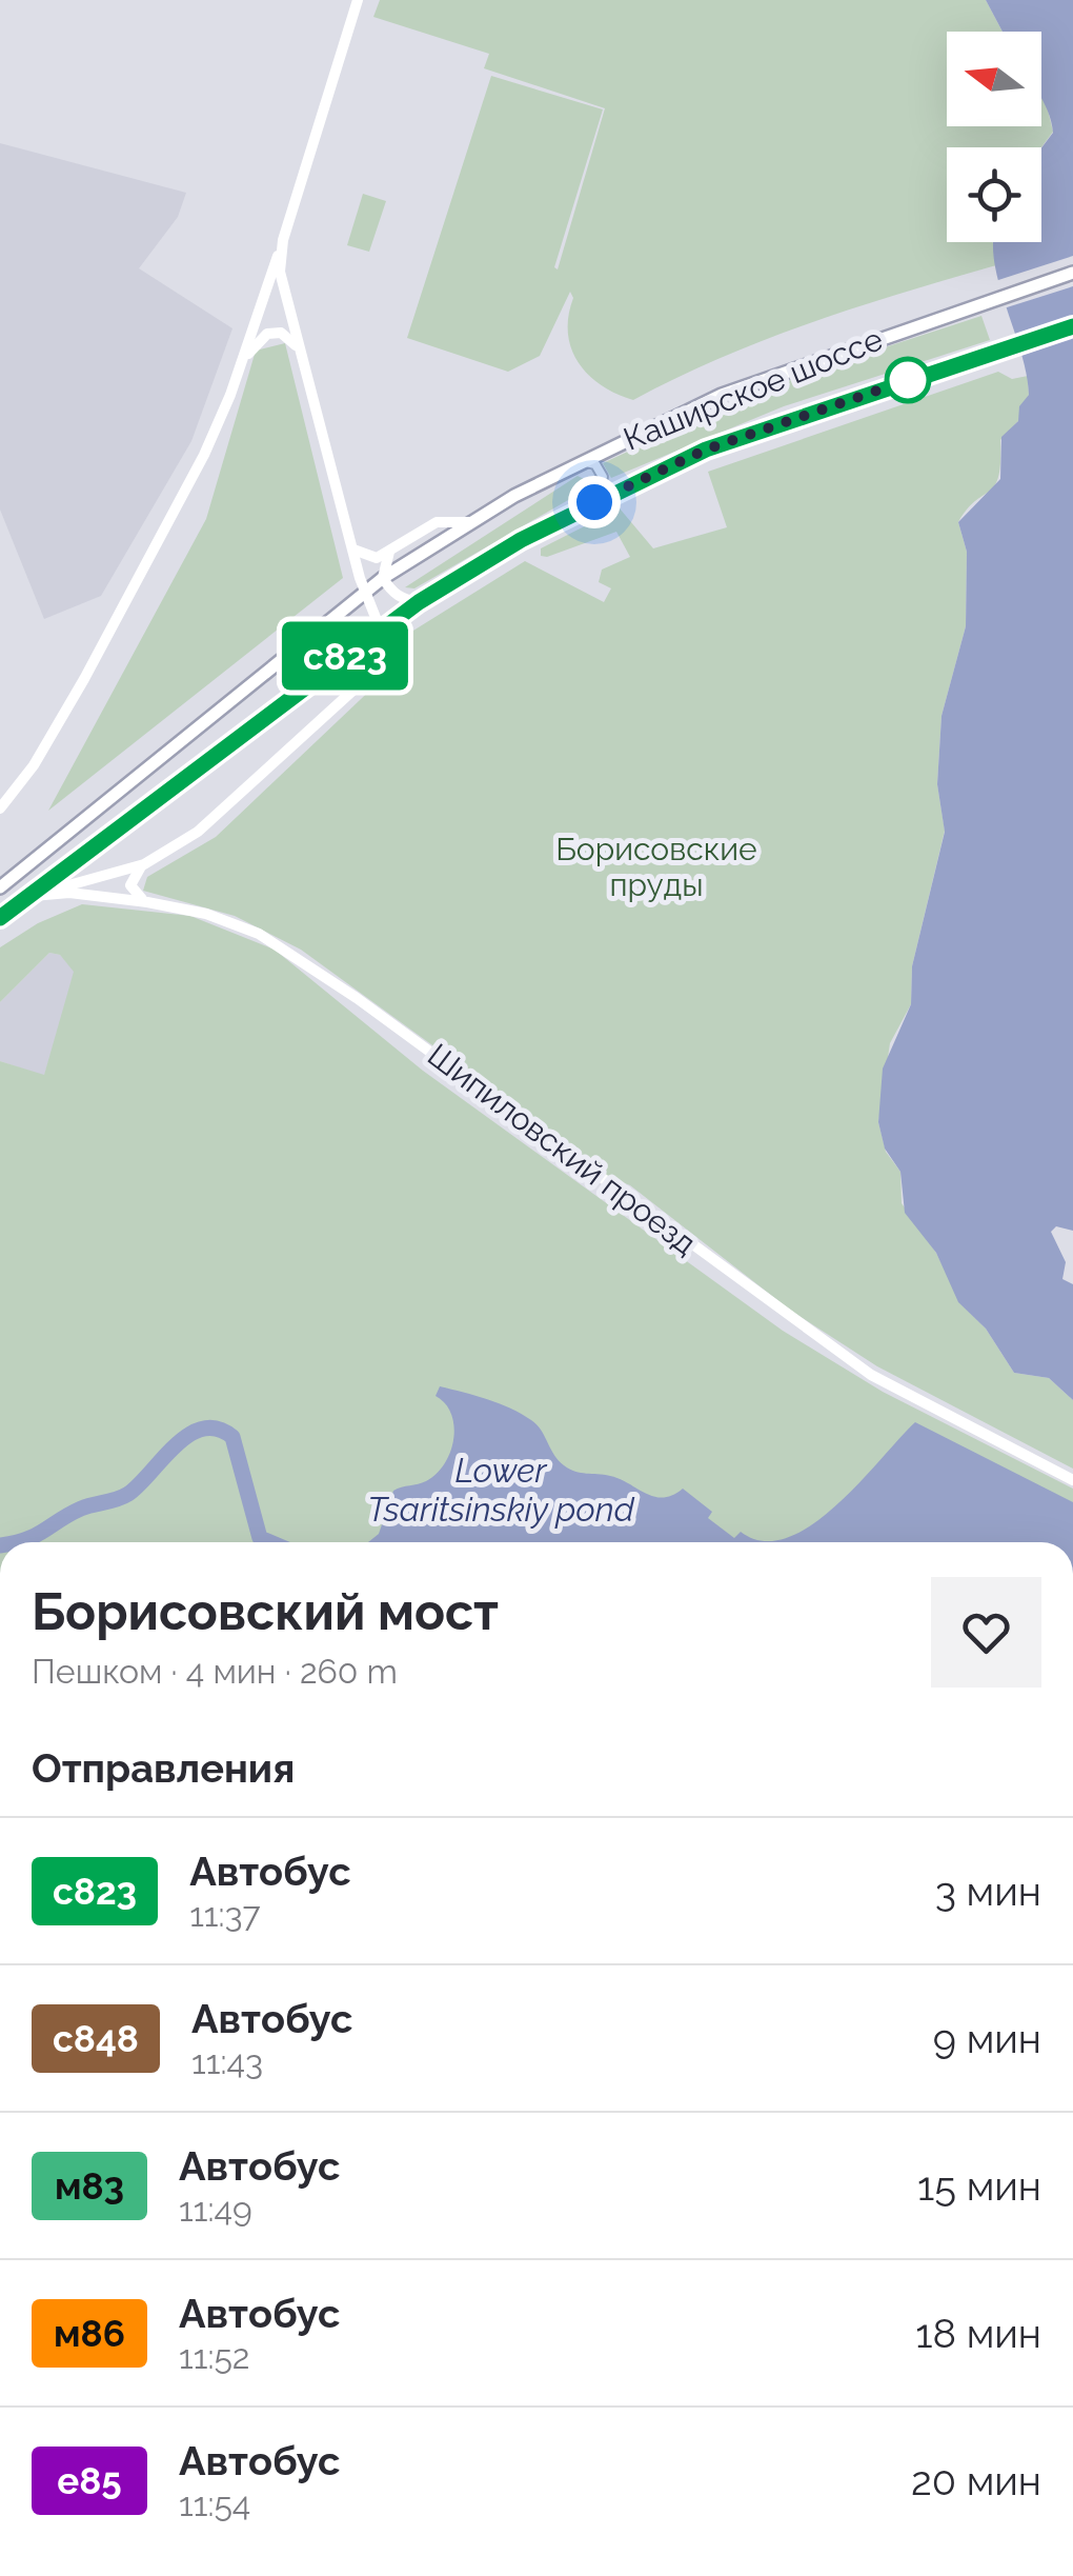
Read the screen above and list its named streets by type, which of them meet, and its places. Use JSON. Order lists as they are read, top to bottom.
{
  "streets": {
    "main road": ["Каширское шоссе", "Шипиловский проезд"]
  },
  "crossings": [
    ["Каширское шоссе", "Шипиловский проезд"]
  ],
  "water": ["Lower Tsaritsinskiy pond"],
  "parks": ["Борисовские пруды"],
  "lines": ["bus line с823"],
  "north": "left",
  "page": {
    "on_map": "с823",
    "heading": [
      ["Борисовский мост", "Пешком · 4 мин · 260 m"],
      "Отправления"
    ],
    "list": [
      {
        "mark": "с823",
        "name": "Автобус",
        "note": "11:37",
        "value": "3 мин"
      },
      {
        "mark": "с848",
        "name": "Автобус",
        "note": "11:43",
        "value": "9 мин"
      },
      {
        "mark": "м83",
        "name": "Автобус",
        "note": "11:49",
        "value": "15 мин"
      },
      {
        "mark": "м86",
        "name": "Автобус",
        "note": "11:52",
        "value": "18 мин"
      },
      {
        "mark": "е85",
        "name": "Автобус",
        "note": "11:54",
        "value": "20 мин"
      }
    ]
  }
}
